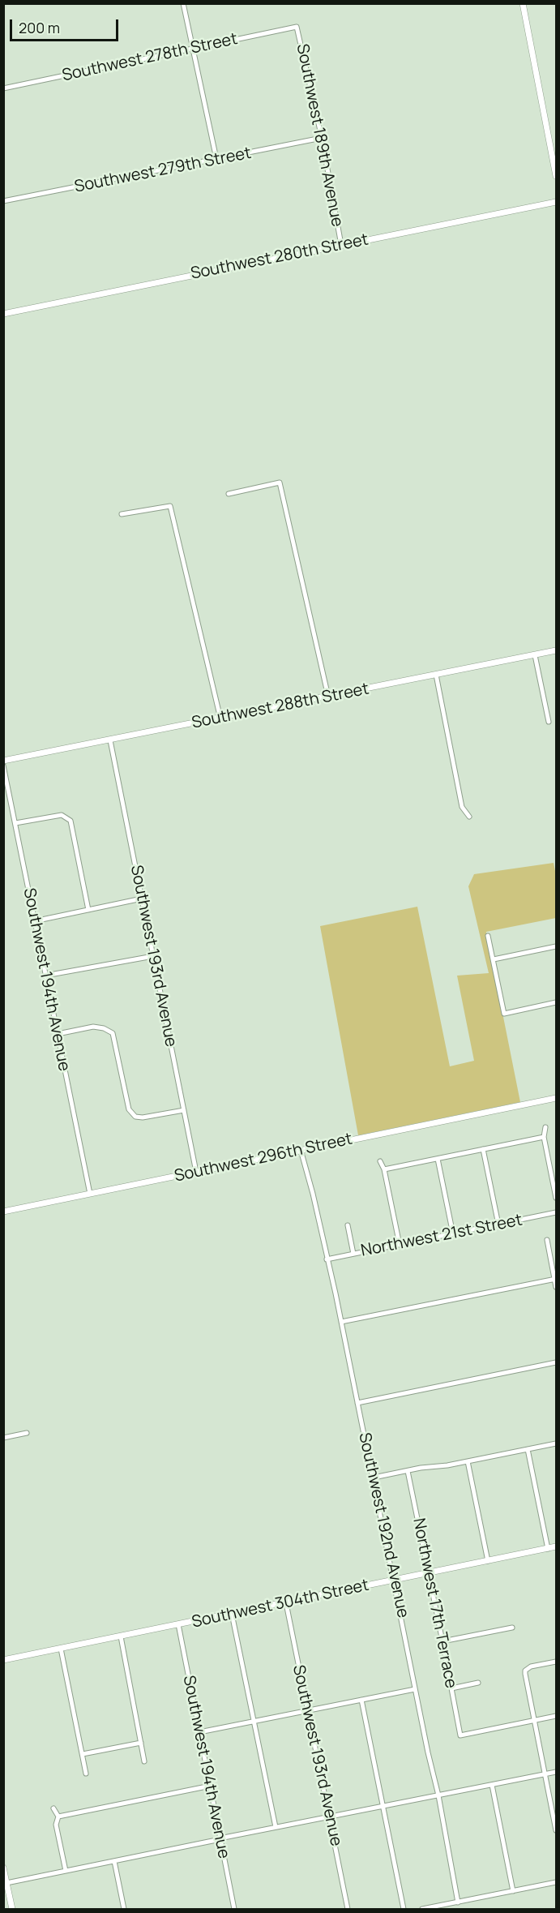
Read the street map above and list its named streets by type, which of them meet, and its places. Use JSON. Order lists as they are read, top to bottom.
{
  "streets": {
    "street": [
      "Southwest 278th Street",
      "Southwest 189th Avenue",
      "Southwest 279th Street",
      "Southwest 280th Street",
      "Southwest 288th Street",
      "Southwest 193rd Avenue",
      "Southwest 194th Avenue",
      "Southwest 296th Street",
      "Northwest 21st Street",
      "Southwest 192nd Avenue",
      "Northwest 17th Terrace",
      "Southwest 304th Street"
    ]
  },
  "crossings": [
    ["Southwest 278th Street", "Southwest 189th Avenue"],
    ["Southwest 189th Avenue", "Southwest 279th Street"],
    ["Southwest 189th Avenue", "Southwest 280th Street"],
    ["Southwest 288th Street", "Southwest 193rd Avenue"],
    ["Southwest 193rd Avenue", "Southwest 296th Street"],
    ["Southwest 193rd Avenue", "Southwest 304th Street"],
    ["Southwest 194th Avenue", "Southwest 296th Street"],
    ["Southwest 194th Avenue", "Southwest 304th Street"],
    ["Southwest 296th Street", "Southwest 192nd Avenue"],
    ["Northwest 21st Street", "Southwest 192nd Avenue"],
    ["Southwest 192nd Avenue", "Southwest 304th Street"],
    ["Northwest 17th Terrace", "Southwest 304th Street"]
  ],
  "scale_bar": "200 m"
}
